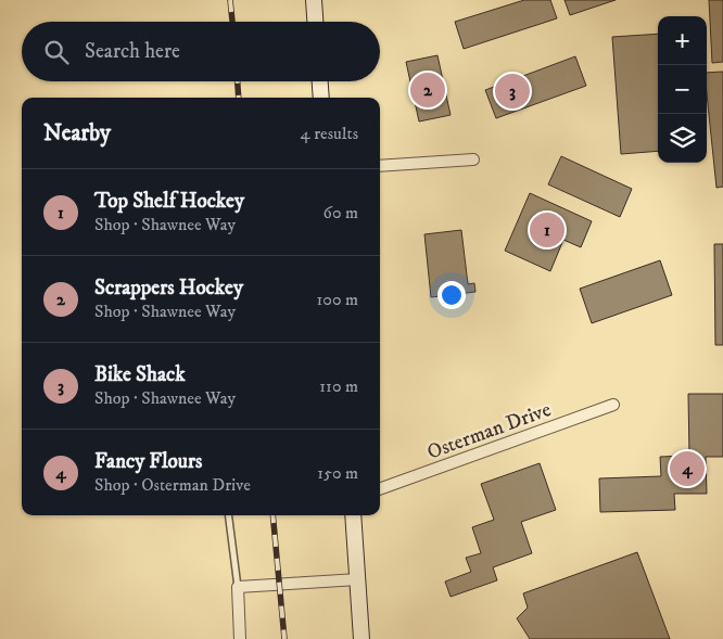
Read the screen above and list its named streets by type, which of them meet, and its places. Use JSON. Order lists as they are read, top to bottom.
{
  "streets": {
    "street": ["Osterman Drive"]
  },
  "page": {
    "map_buttons": ["+", "−"],
    "search": "Search here",
    "pins": [
      "2",
      "3",
      "1",
      "4"
    ],
    "heading": ["Nearby", "4 results"],
    "list": [
      {
        "mark": "1",
        "name": "Top Shelf Hockey",
        "note": "Shop · Shawnee Way",
        "value": "60 m"
      },
      {
        "mark": "2",
        "name": "Scrappers Hockey",
        "note": "Shop · Shawnee Way",
        "value": "100 m"
      },
      {
        "mark": "3",
        "name": "Bike Shack",
        "note": "Shop · Shawnee Way",
        "value": "110 m"
      },
      {
        "mark": "4",
        "name": "Fancy Flours",
        "note": "Shop · Osterman Drive",
        "value": "150 m"
      }
    ]
  }
}
